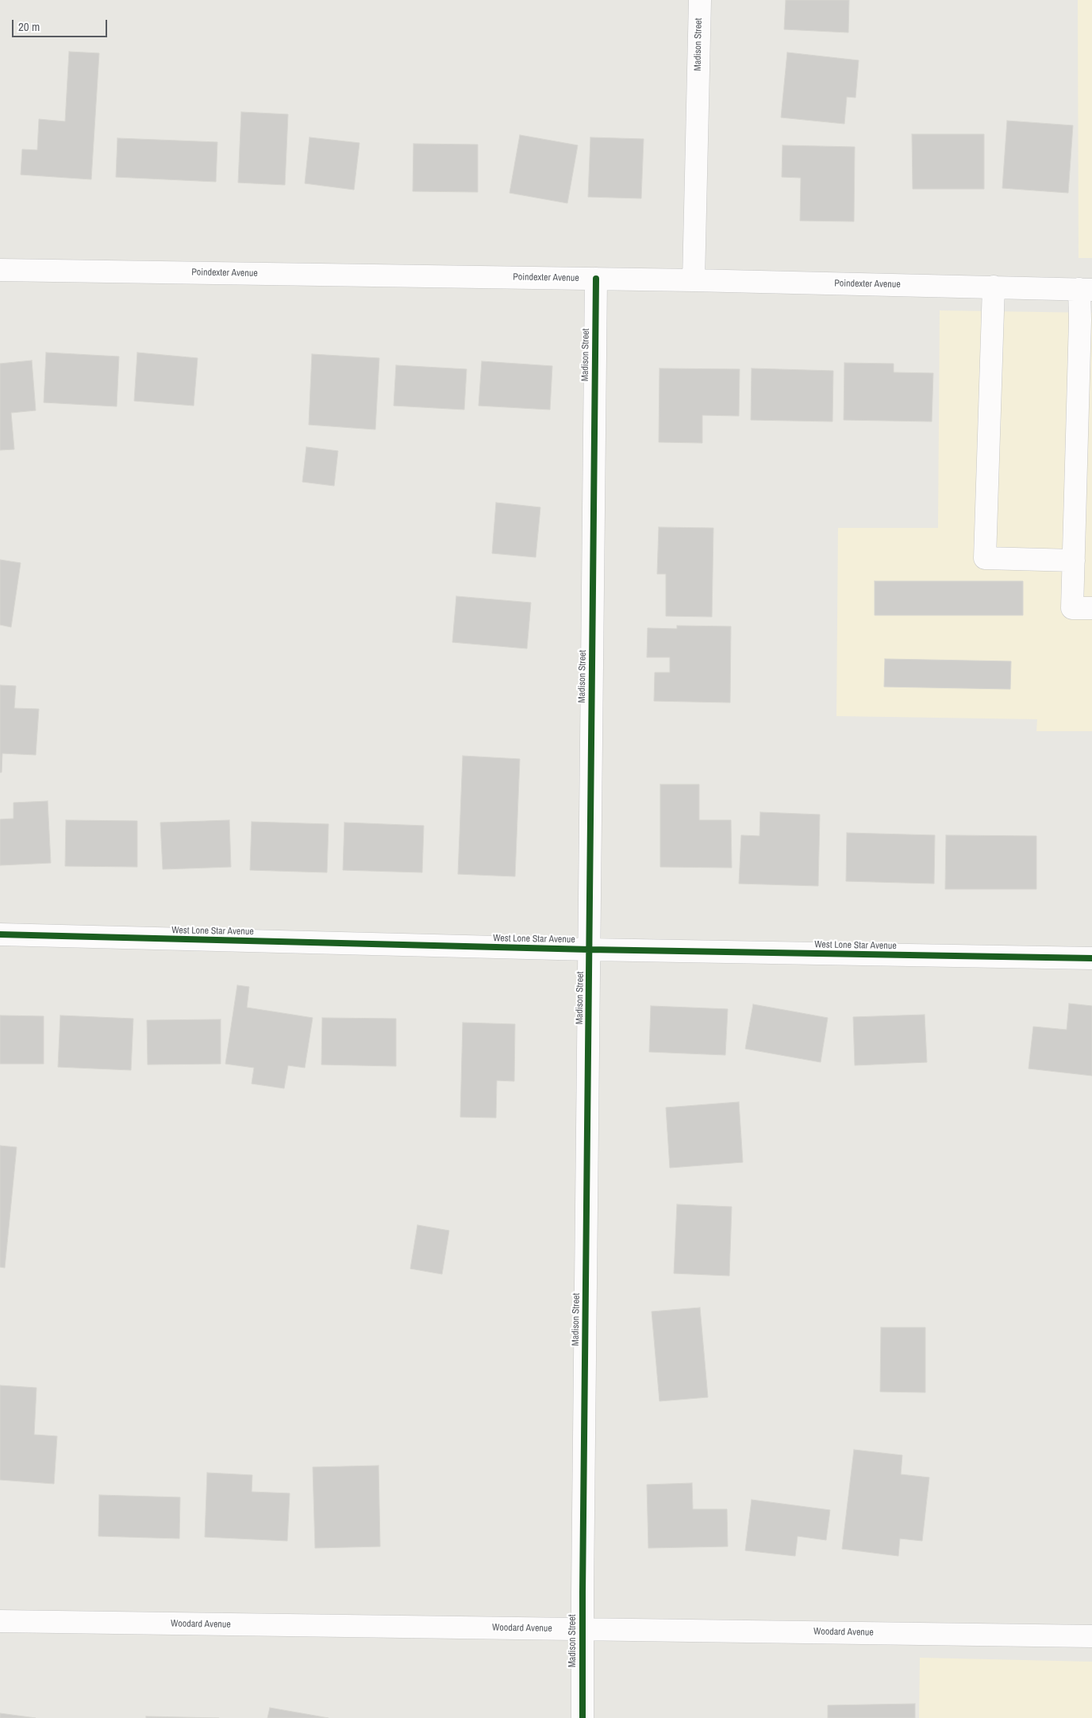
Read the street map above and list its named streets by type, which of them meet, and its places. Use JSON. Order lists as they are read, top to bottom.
{
  "streets": {
    "street": [
      "Madison Street",
      "Poindexter Avenue",
      "West Lone Star Avenue",
      "Woodard Avenue"
    ]
  },
  "crossings": [
    ["Madison Street", "Poindexter Avenue"],
    ["Madison Street", "West Lone Star Avenue"],
    ["Madison Street", "Woodard Avenue"]
  ],
  "scale_bar": "20 m"
}
